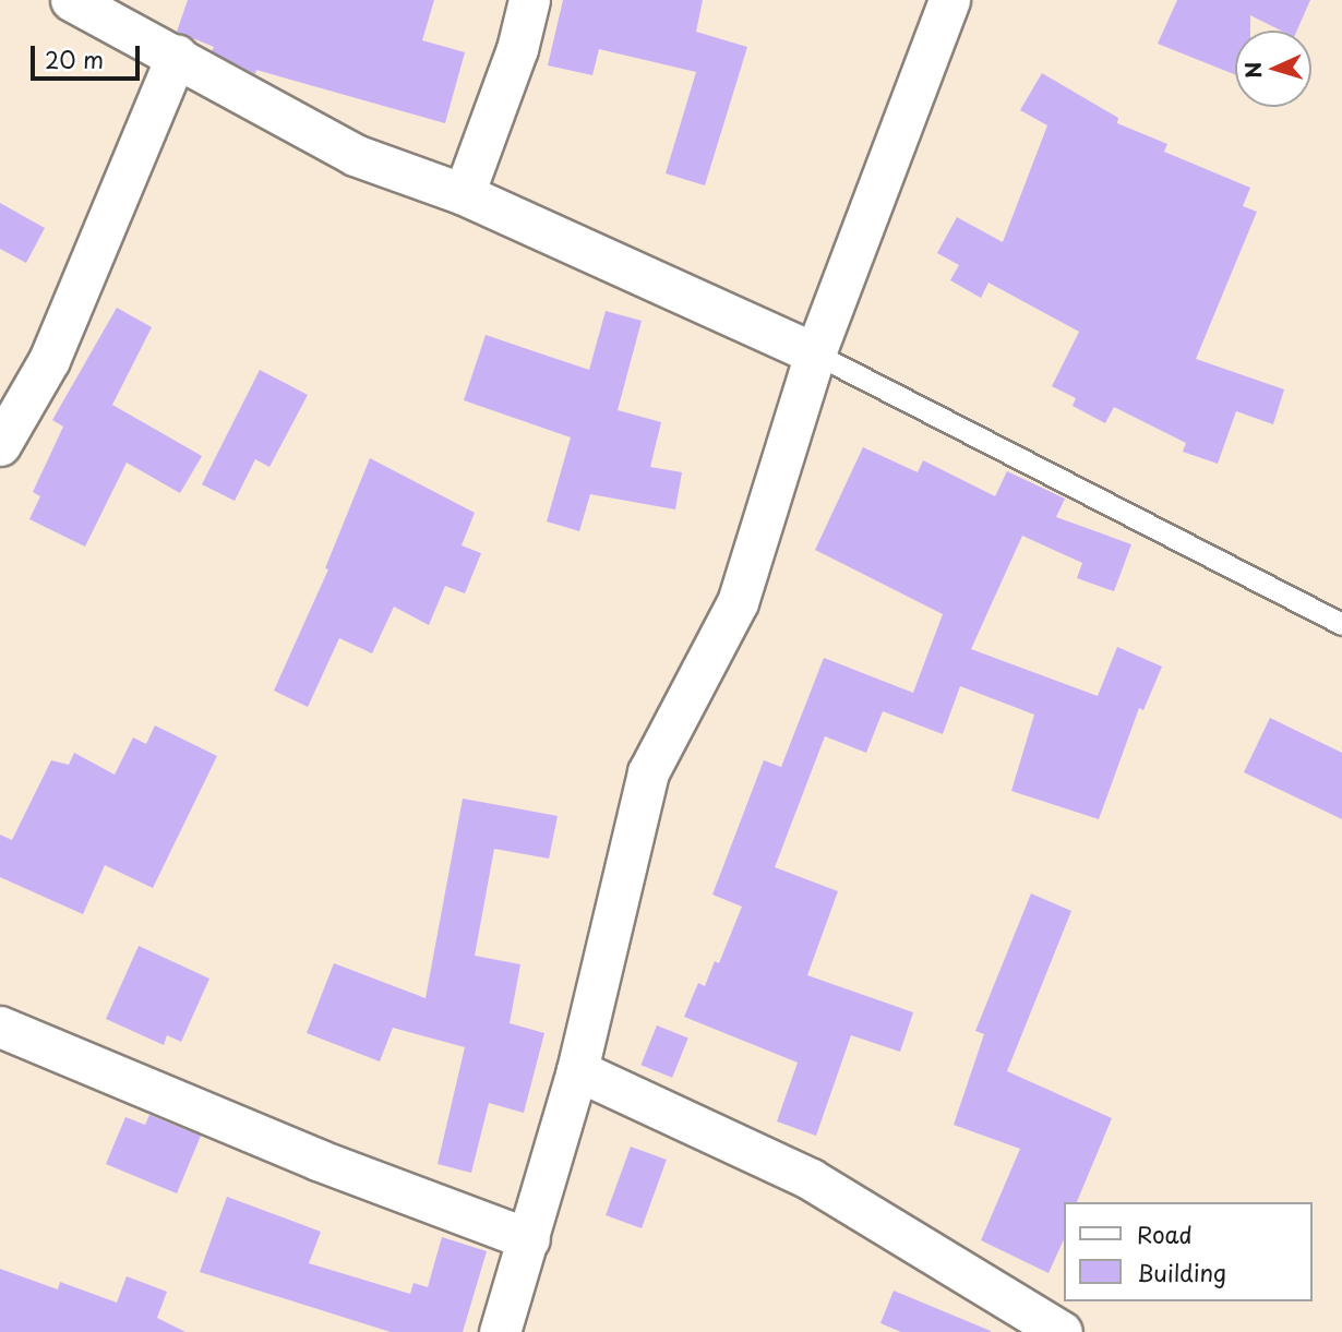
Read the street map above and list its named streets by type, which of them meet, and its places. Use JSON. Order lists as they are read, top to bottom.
{
  "legend": ["Road", "Building"],
  "scale_bar": "20 m",
  "north": "left"
}
